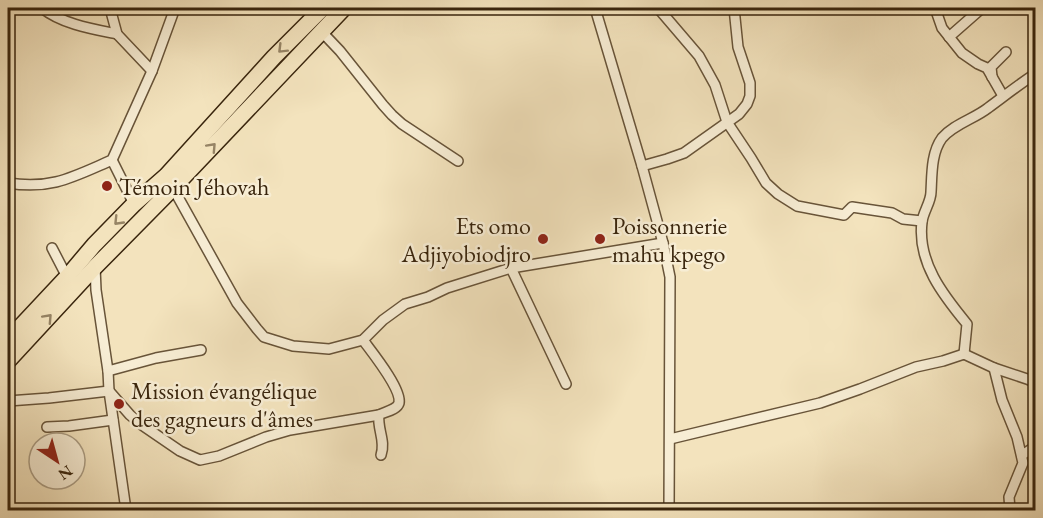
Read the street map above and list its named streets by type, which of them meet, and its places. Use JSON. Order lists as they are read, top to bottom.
{
  "places": [
    "Témoin Jéhovah",
    "Ets omo Adjiyobiodjro",
    "Poissonnerie mahu kpego",
    "Mission évangélique des gagneurs d'âmes"
  ],
  "north": "bottom right"
}
